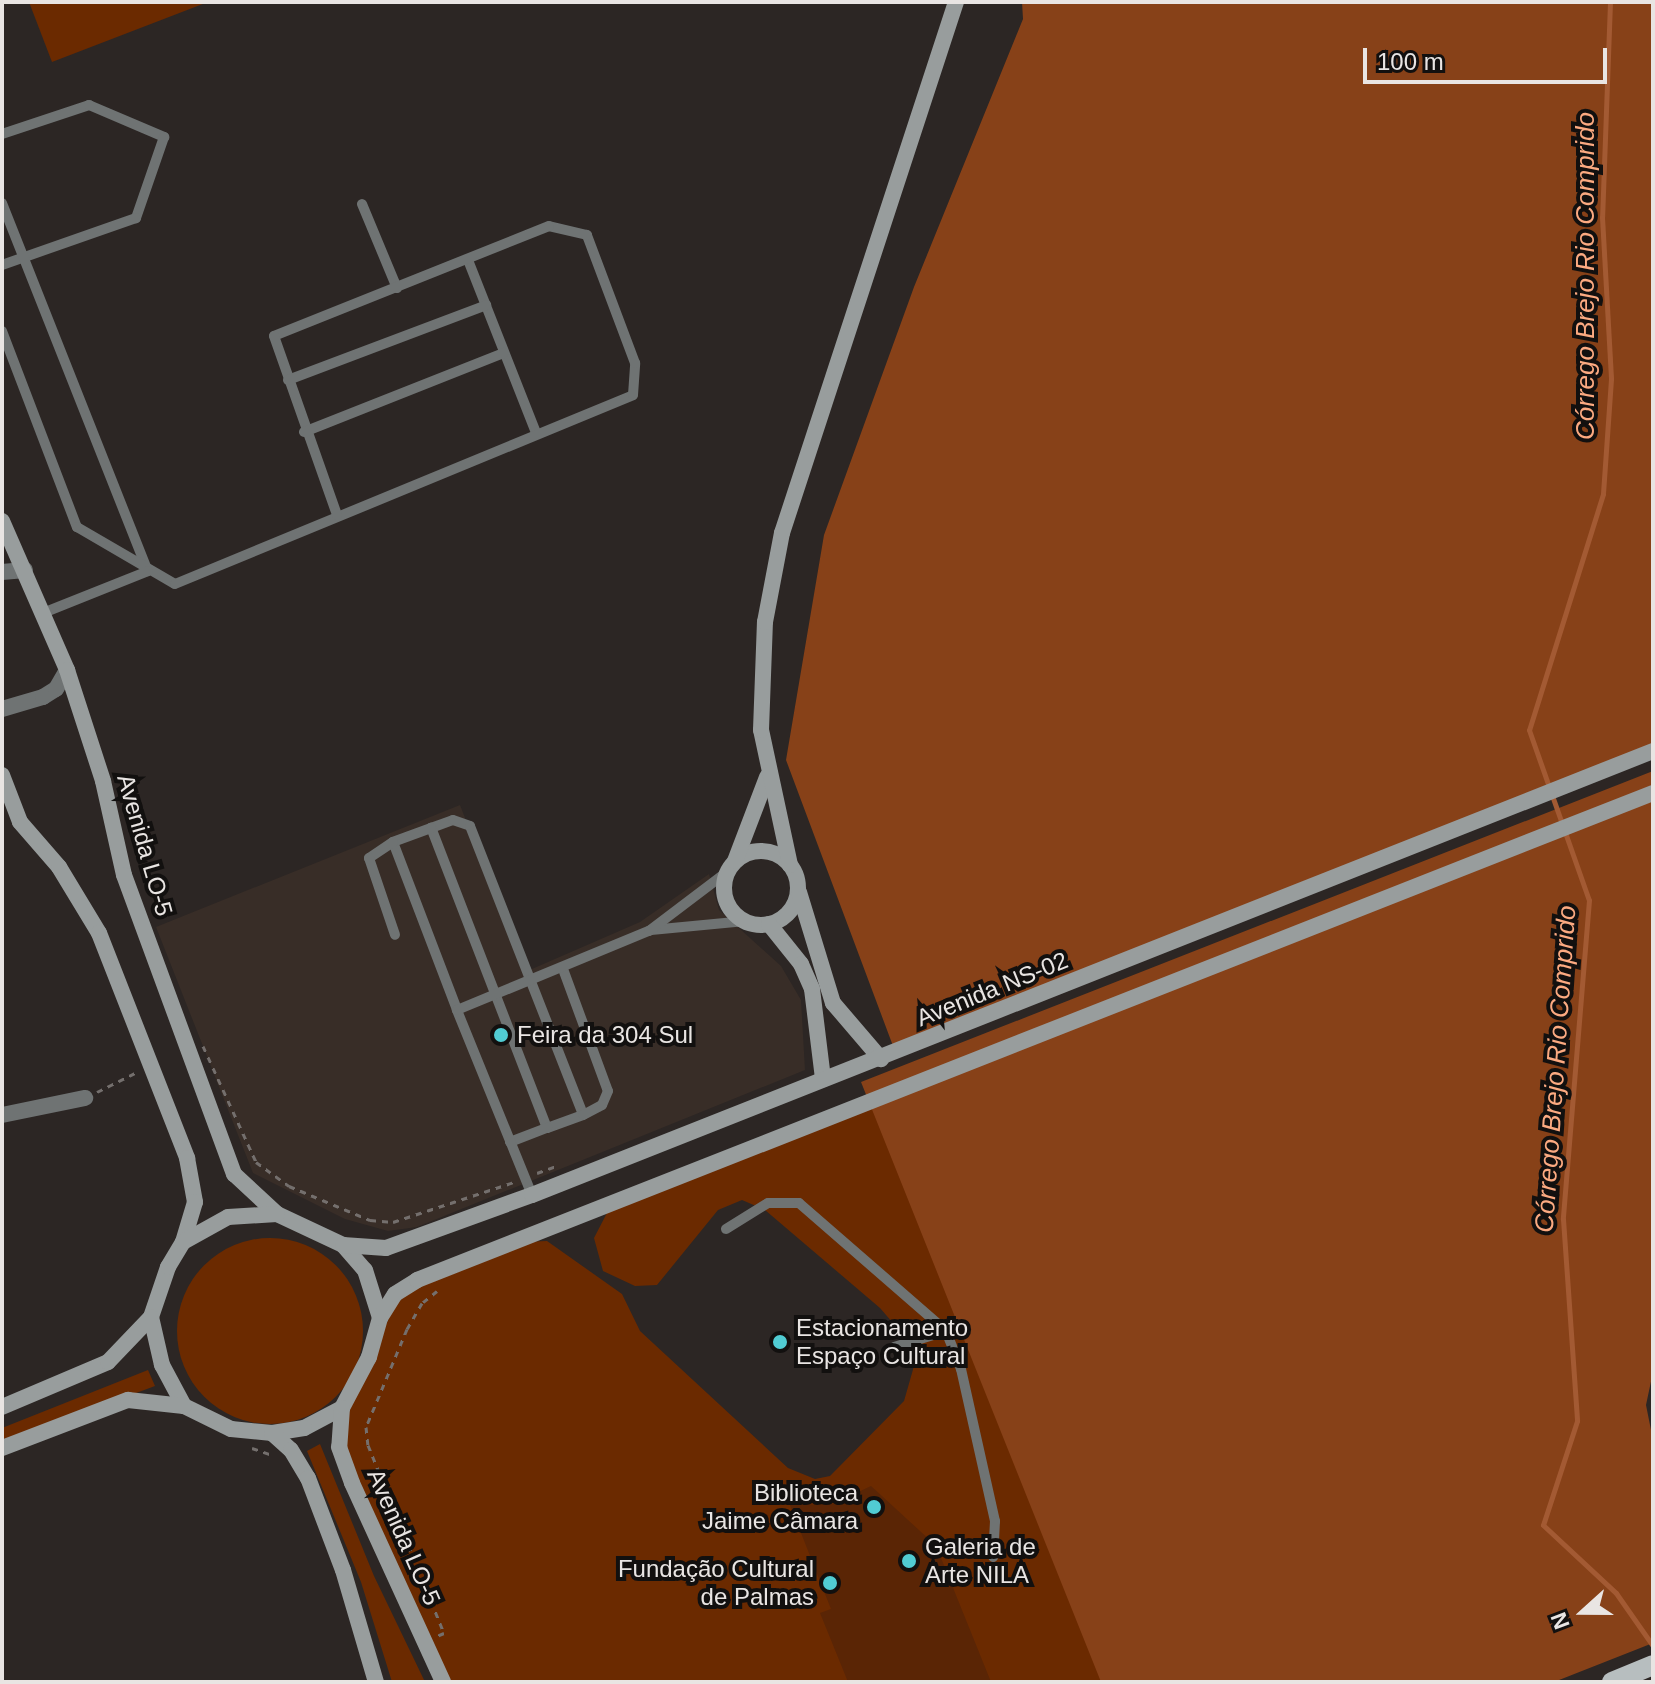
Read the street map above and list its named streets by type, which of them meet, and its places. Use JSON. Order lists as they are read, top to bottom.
{
  "streets": {
    "street": ["Avenida LO-5", "Avenida NS-02"]
  },
  "crossings": [
    ["Avenida LO-5", "Avenida NS-02"]
  ],
  "water": ["Córrego Brejo Rio Comprido"],
  "places": [
    "Feira da 304 Sul",
    "Estacionamento Espaço Cultural",
    "Biblioteca Jaime Câmara",
    "Galeria de Arte NILA",
    "Fundação Cultural de Palmas"
  ],
  "scale_bar": "100 m",
  "north": "left"
}
